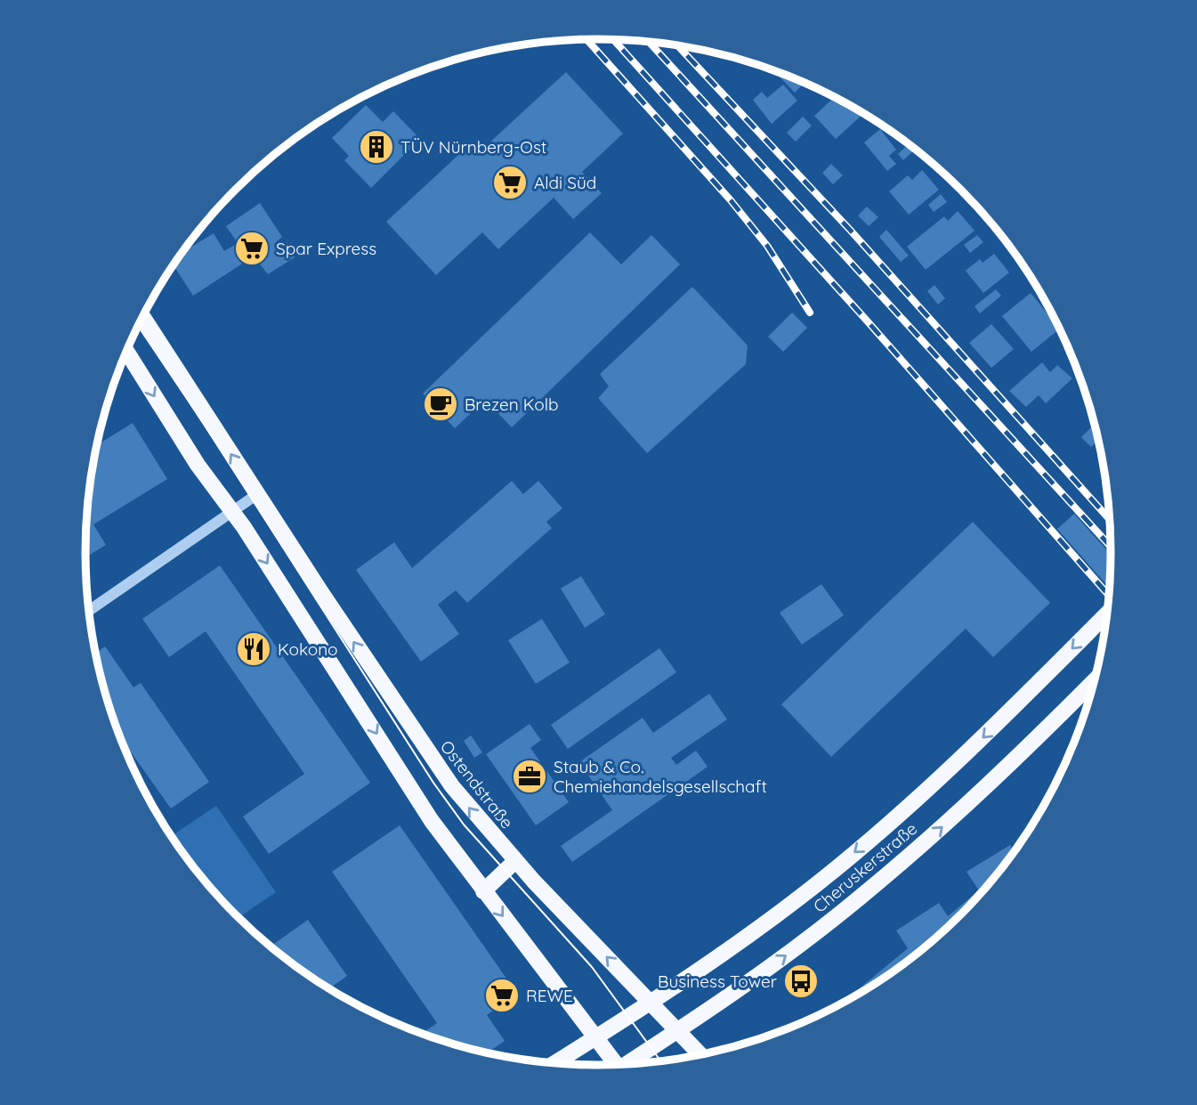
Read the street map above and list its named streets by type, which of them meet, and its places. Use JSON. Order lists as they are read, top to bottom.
{
  "streets": {
    "main road": ["Ostendstraße", "Cheruskerstraße"]
  },
  "crossings": [
    ["Ostendstraße", "Cheruskerstraße"]
  ],
  "places": {
    "building": ["TÜV Nürnberg-Ost"],
    "supermarket": ["Aldi Süd", "Spar Express", "REWE"],
    "cafe": ["Brezen Kolb"],
    "restaurant": ["Kokono"],
    "office": ["Staub & Co. Chemiehandelsgesellschaft"],
    "bus stop": ["Business Tower"]
  }
}
